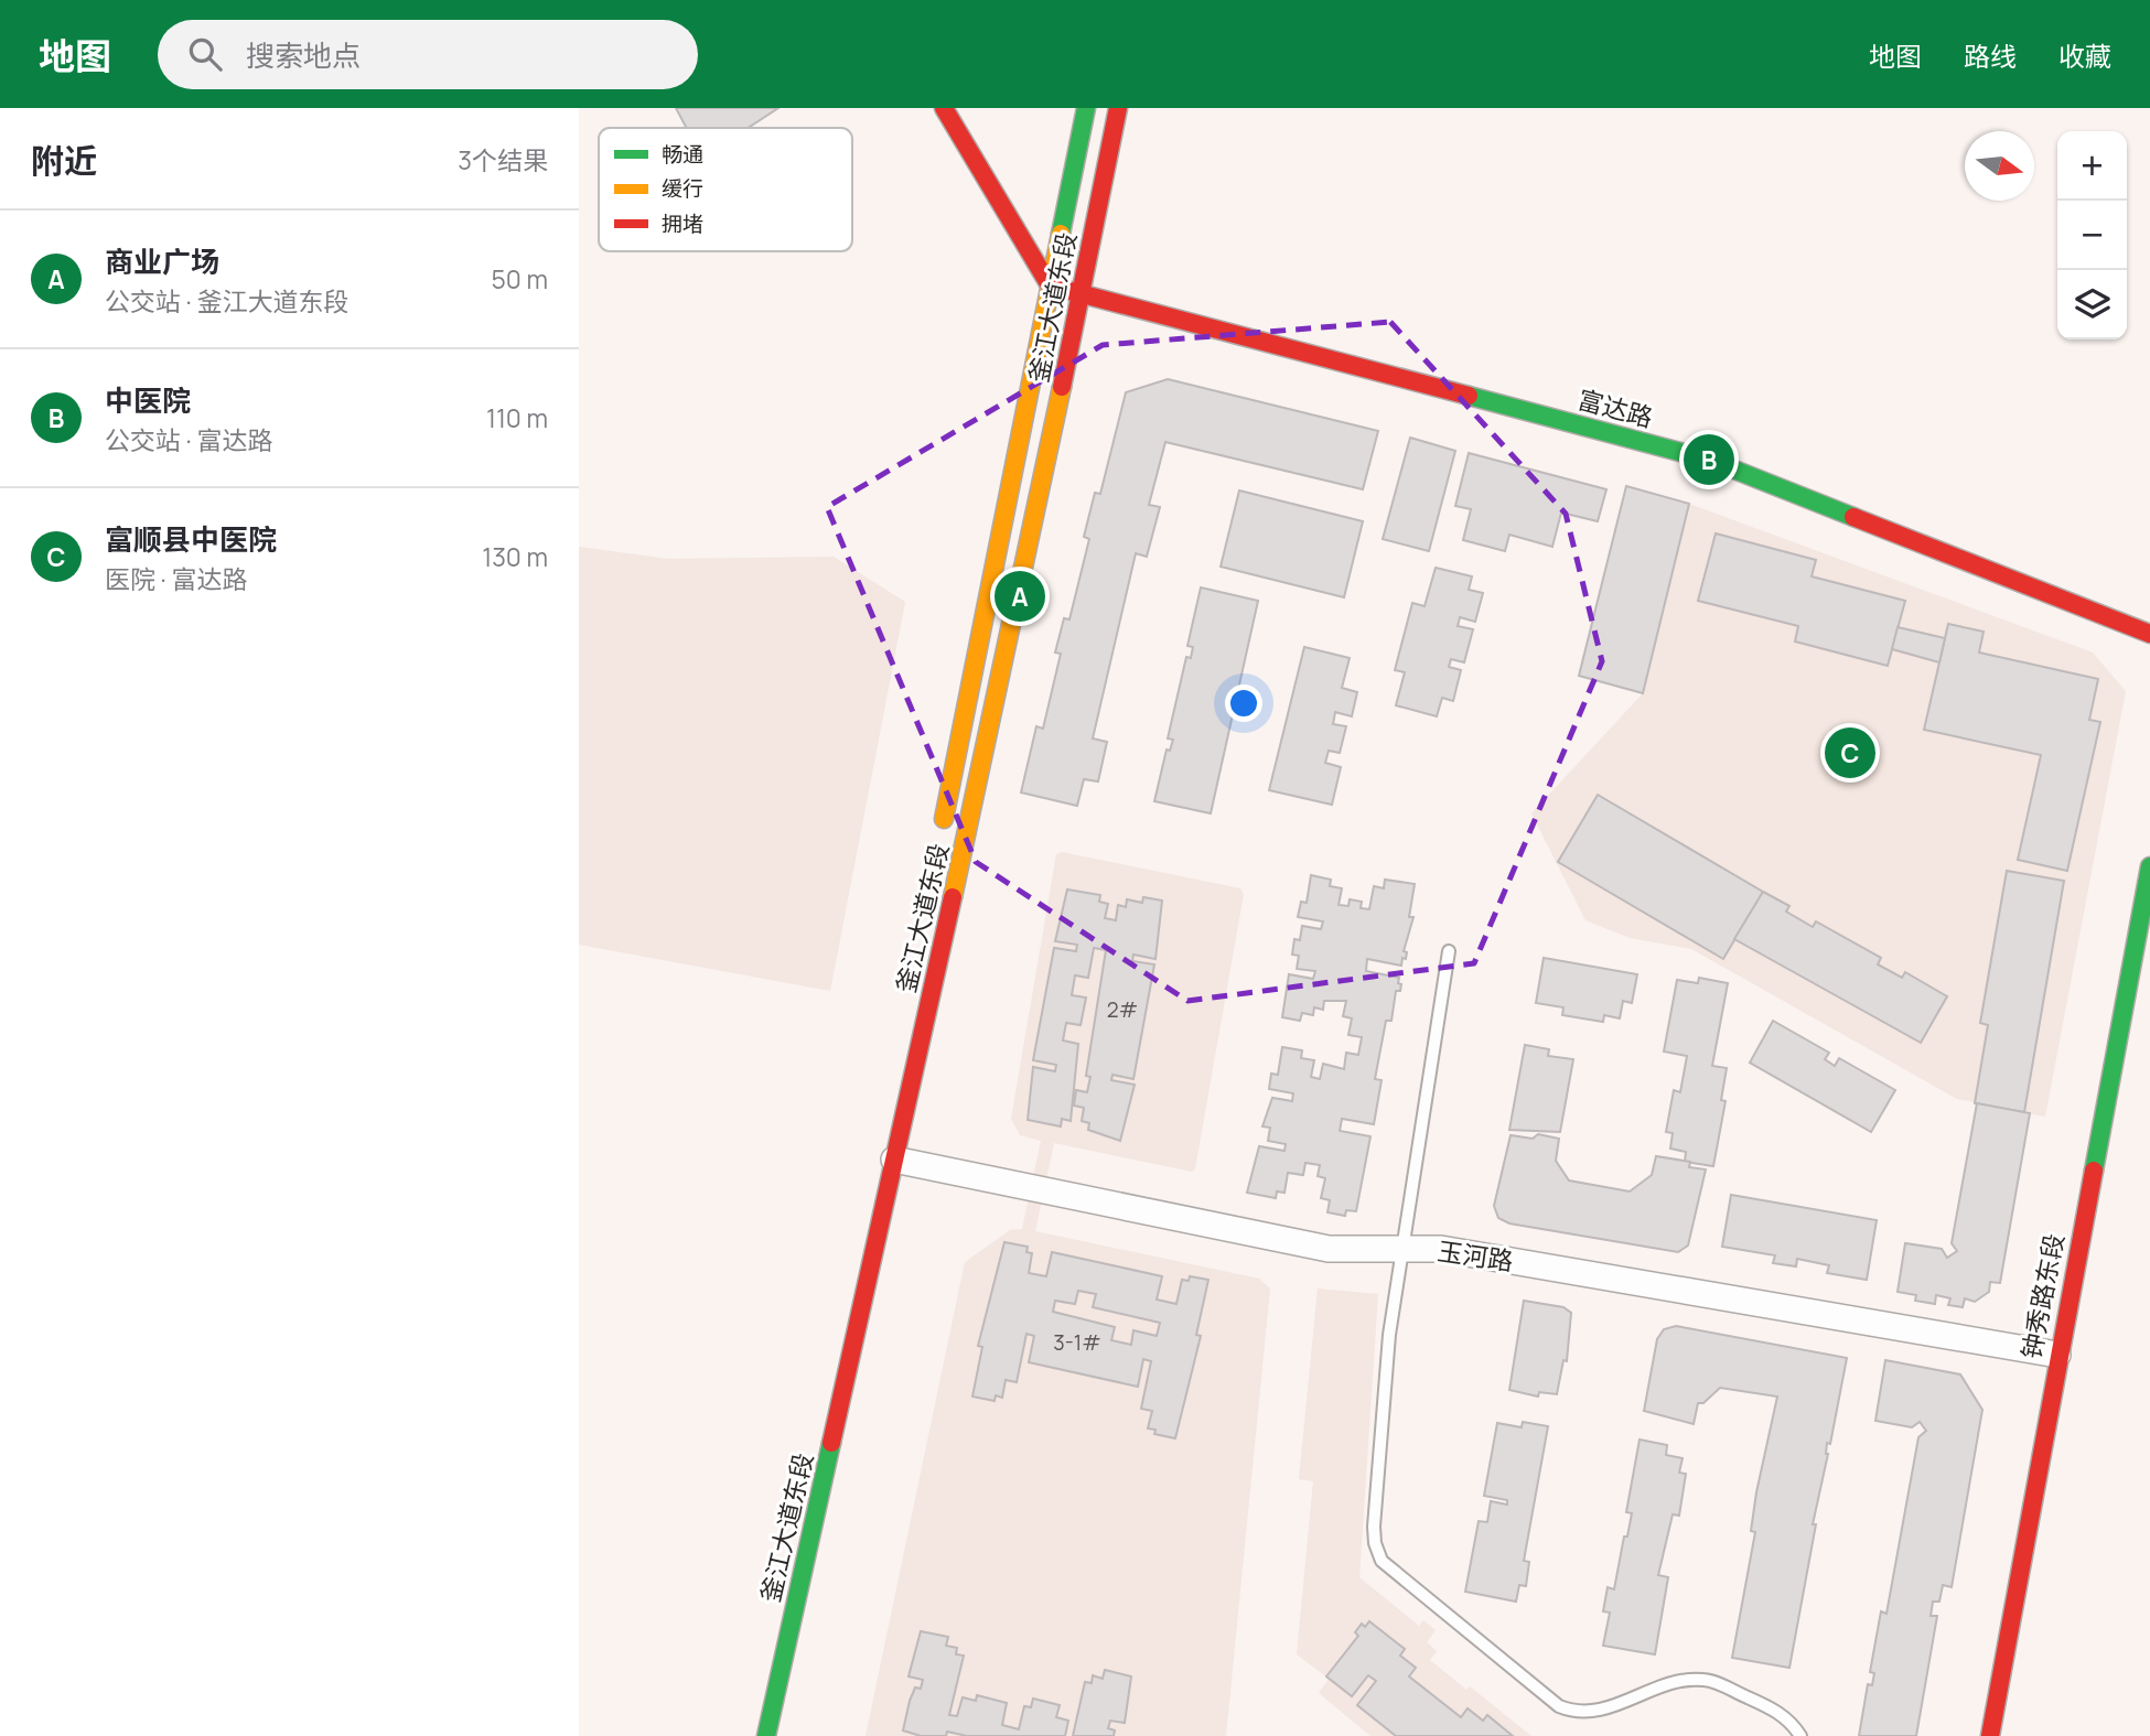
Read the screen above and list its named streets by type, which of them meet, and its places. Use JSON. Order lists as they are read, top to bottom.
{
  "streets": {
    "main road": ["釜江大道东段", "富达路", "钟秀路东段"],
    "street": ["玉河路"]
  },
  "crossings": [
    ["釜江大道东段", "富达路"],
    ["釜江大道东段", "玉河路"],
    ["玉河路", "钟秀路东段"]
  ],
  "house_numbers": ["2#", "3-1#"],
  "legend": ["畅通", "缓行", "拥堵"],
  "north": "right",
  "page": {
    "header": "地图",
    "search": "搜索地点",
    "nav": ["地图", "路线", "收藏"],
    "heading": ["附近", "3个结果"],
    "map_buttons": ["+", "−"],
    "list": [
      {
        "mark": "A",
        "name": "商业广场",
        "note": "公交站 · 釜江大道东段",
        "value": "50 m"
      },
      {
        "mark": "B",
        "name": "中医院",
        "note": "公交站 · 富达路",
        "value": "110 m"
      },
      {
        "mark": "C",
        "name": "富顺县中医院",
        "note": "医院 · 富达路",
        "value": "130 m"
      }
    ],
    "pins": ["B", "A", "C"]
  }
}
